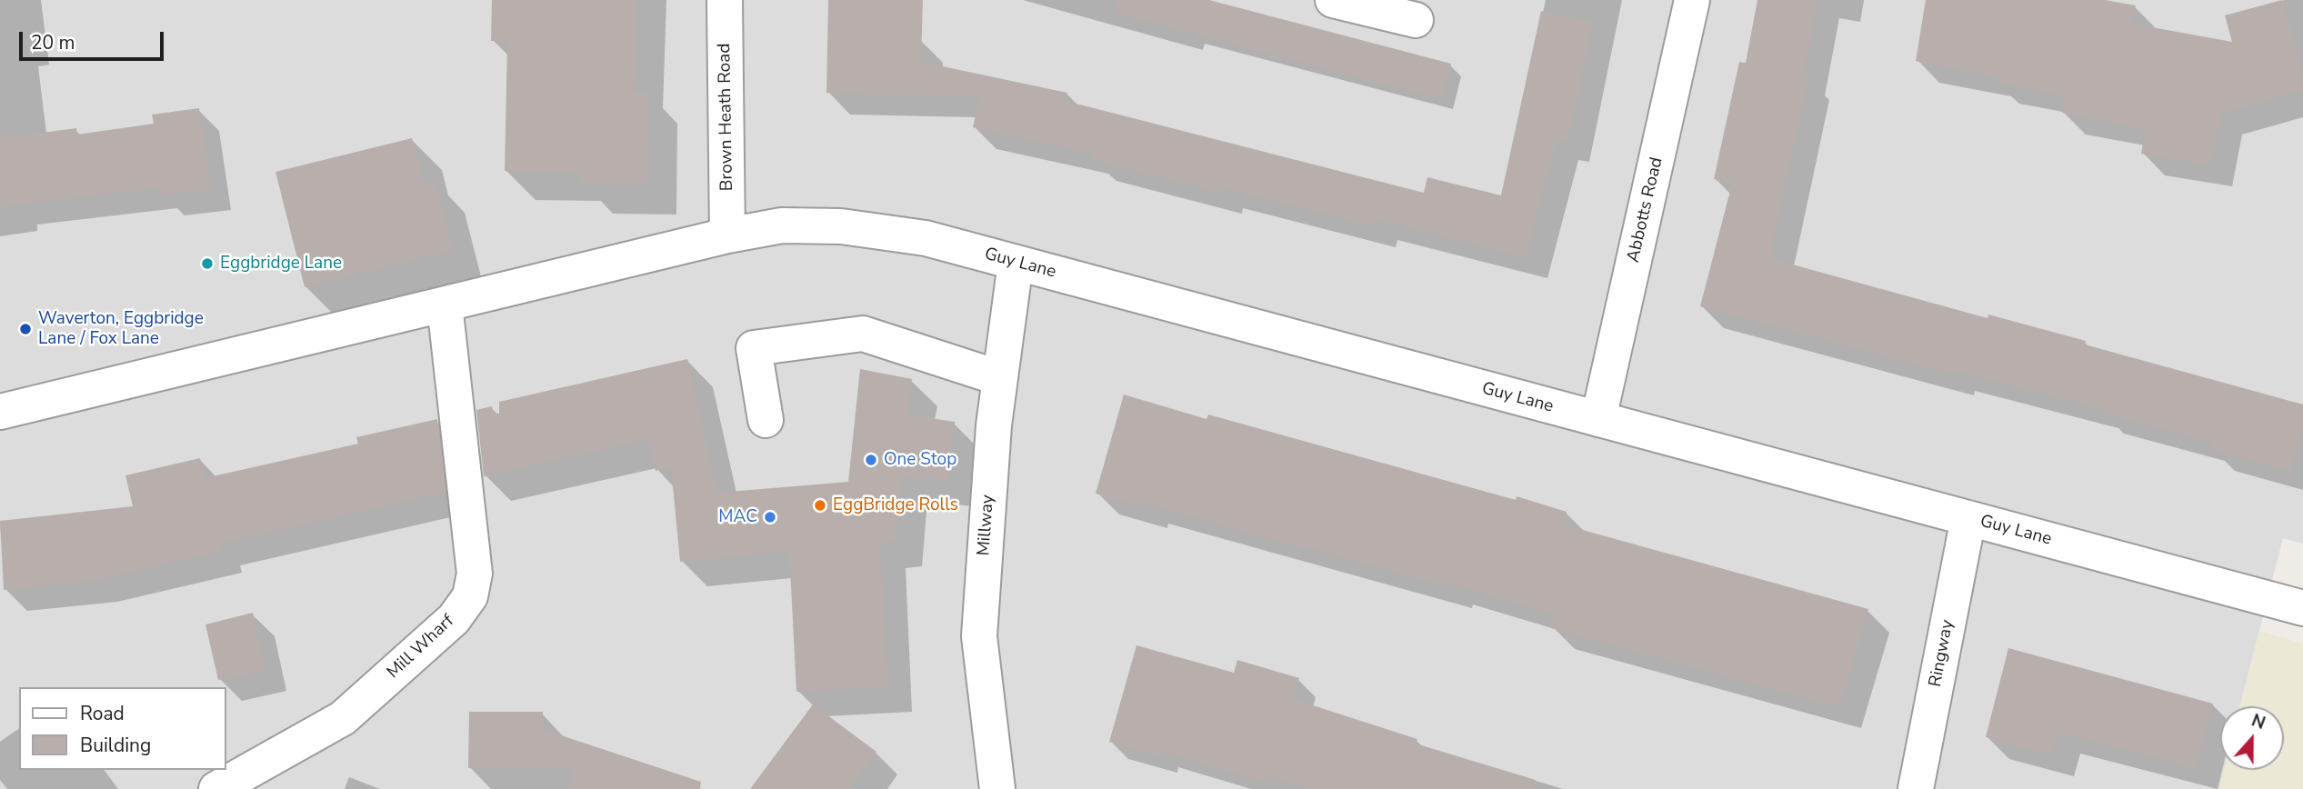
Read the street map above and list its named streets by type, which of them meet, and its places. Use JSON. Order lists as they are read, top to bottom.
{
  "streets": {
    "street": [
      "Brown Heath Road",
      "Abbotts Road",
      "Guy Lane",
      "Millway",
      "Mill Wharf",
      "Ringway"
    ]
  },
  "crossings": [
    ["Brown Heath Road", "Guy Lane"],
    ["Abbotts Road", "Guy Lane"],
    ["Guy Lane", "Millway"],
    ["Guy Lane", "Ringway"]
  ],
  "places": [
    "Eggbridge Lane",
    "Waverton, Eggbridge Lane / Fox Lane",
    "One Stop",
    "EggBridge Rolls",
    "MAC"
  ],
  "legend": ["Road", "Building"],
  "scale_bar": "20 m",
  "north": "top"
}
